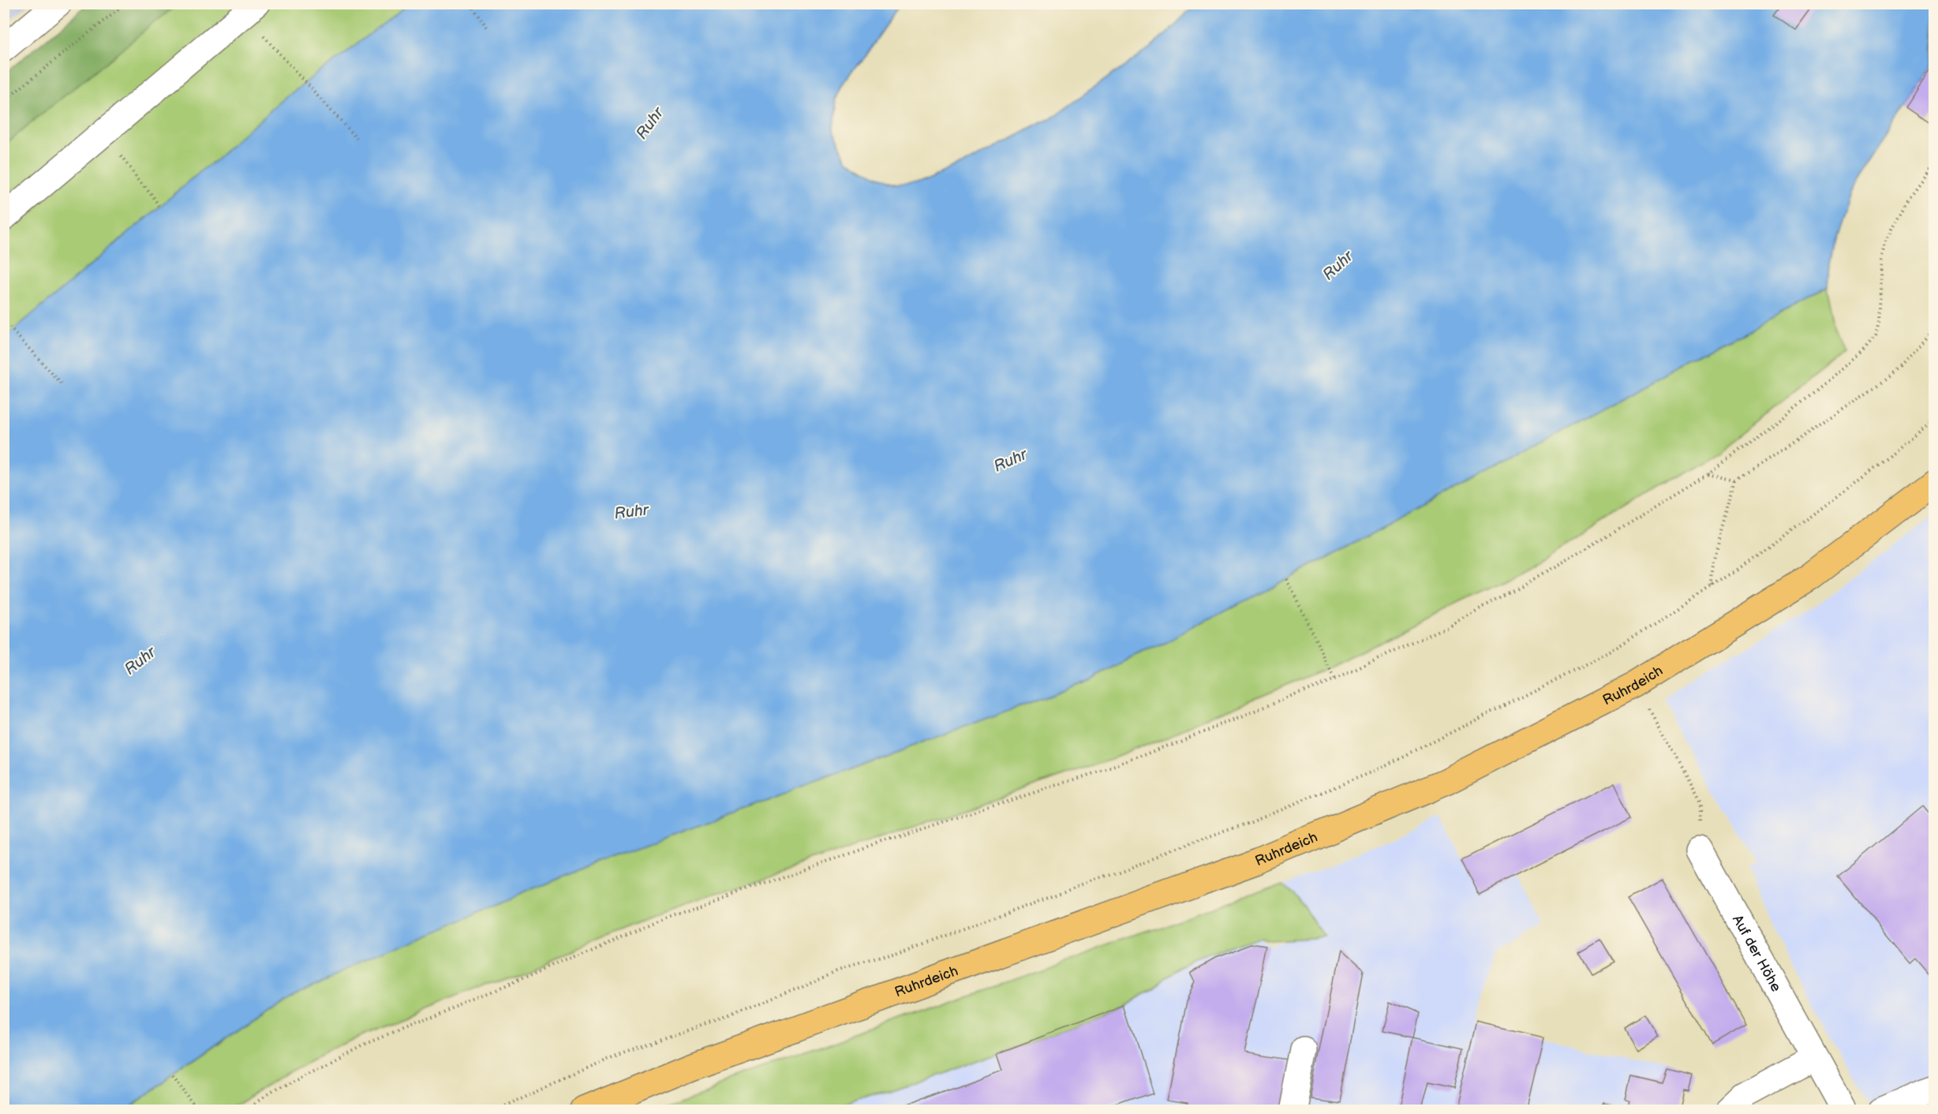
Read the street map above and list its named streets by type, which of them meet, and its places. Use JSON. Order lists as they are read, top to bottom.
{
  "streets": {
    "main road": ["Ruhrdeich"],
    "street": ["Auf der Höhe"]
  },
  "water": ["Ruhr"]
}
